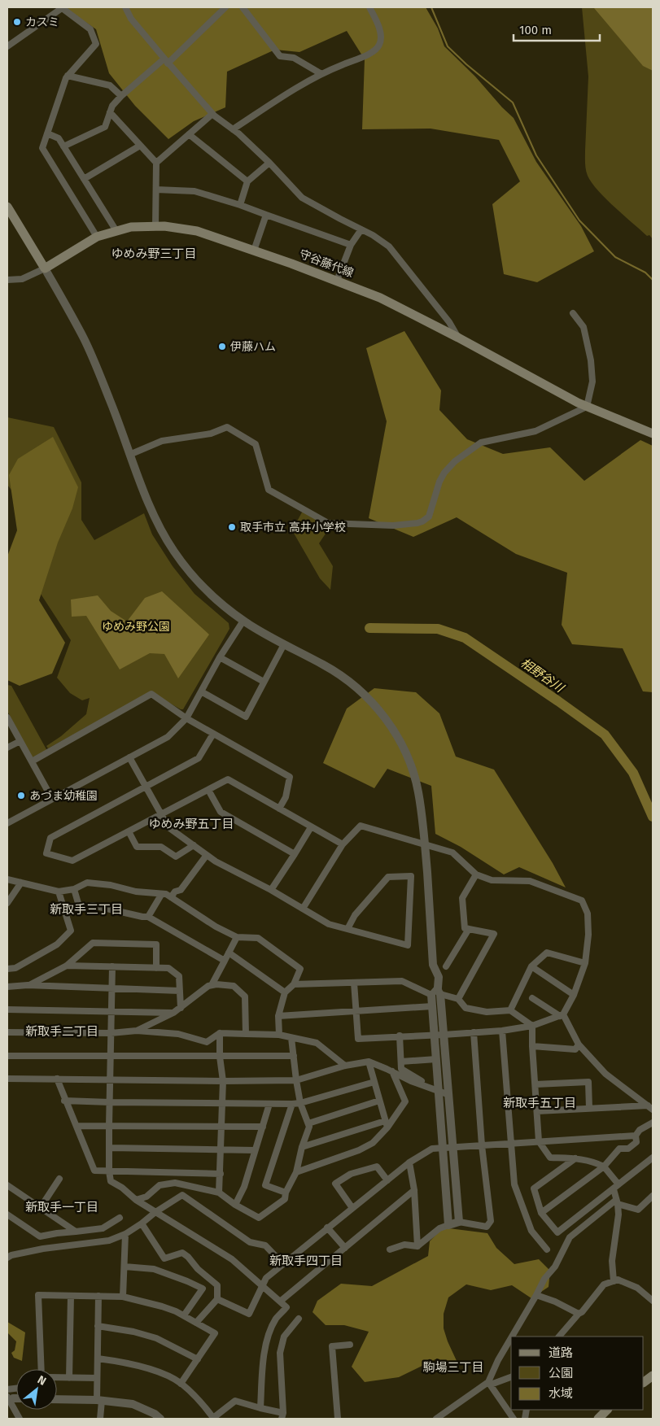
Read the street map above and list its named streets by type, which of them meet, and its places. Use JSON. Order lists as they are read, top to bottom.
{
  "streets": {
    "main road": ["守谷藤代線"]
  },
  "districts": [
    "ゆめみ野三丁目",
    "ゆめみ野五丁目",
    "新取手三丁目",
    "新取手二丁目",
    "新取手五丁目",
    "新取手一丁目",
    "新取手四丁目",
    "駒場三丁目"
  ],
  "water": ["相野谷川"],
  "parks": ["ゆめみ野公園"],
  "places": [
    "カスミ",
    "伊藤ハム",
    "取手市立 高井小学校",
    "あづま幼稚園"
  ],
  "legend": ["道路", "公園", "水域"],
  "scale_bar": "100 m",
  "north": "top right"
}
